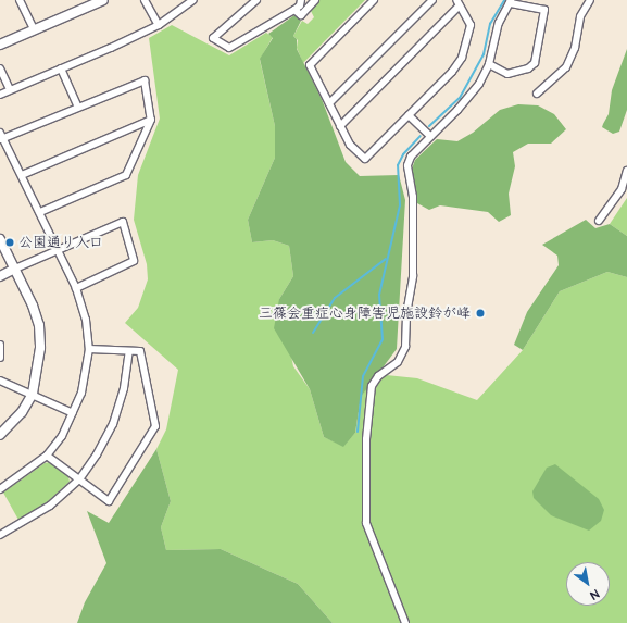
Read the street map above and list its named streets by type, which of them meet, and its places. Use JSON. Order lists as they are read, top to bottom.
{
  "places": ["公園通り入口", "三篠会重症心身障害児施設鈴が峰"],
  "north": "bottom right"
}
